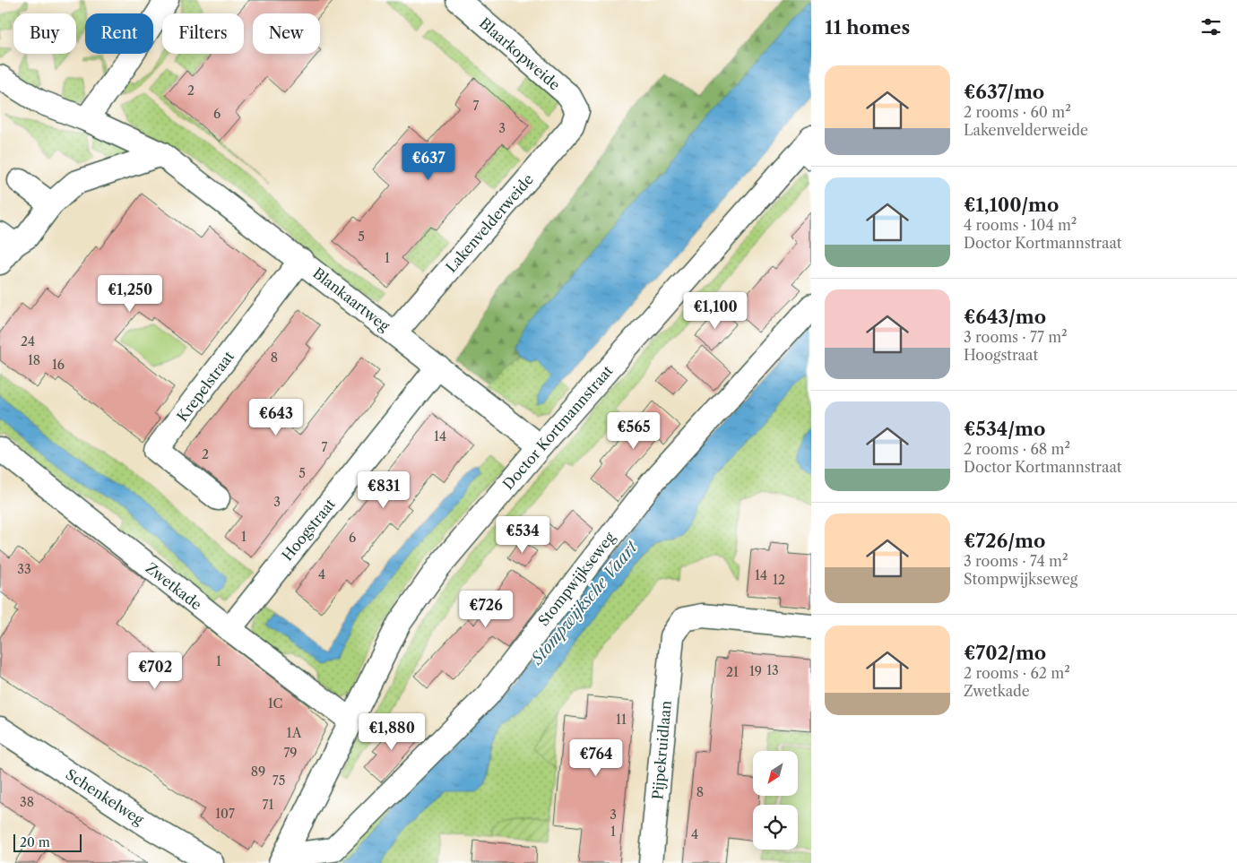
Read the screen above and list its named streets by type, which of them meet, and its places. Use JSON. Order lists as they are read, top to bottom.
{
  "streets": {
    "street": [
      "Blaarkopweide",
      "Lakenvelderweide",
      "Blankaartweg",
      "Krepelstraat",
      "Doctor Kortmannstraat",
      "Hoogstraat",
      "Stompwijkseweg",
      "Zwetkade",
      "Pijpekruidlaan",
      "Schenkelweg"
    ]
  },
  "crossings": [
    ["Blaarkopweide", "Lakenvelderweide"],
    ["Lakenvelderweide", "Blankaartweg"],
    ["Blankaartweg", "Krepelstraat"],
    ["Blankaartweg", "Doctor Kortmannstraat"],
    ["Blankaartweg", "Hoogstraat"],
    ["Doctor Kortmannstraat", "Stompwijkseweg"],
    ["Doctor Kortmannstraat", "Zwetkade"],
    ["Hoogstraat", "Zwetkade"]
  ],
  "water": ["Stompwijksche Vaart"],
  "house_numbers": [
    "2",
    "7",
    "6",
    "3",
    "5",
    "1",
    "24",
    "8",
    "18",
    "16",
    "14",
    "7",
    "2",
    "5",
    "3",
    "1",
    "6",
    "33",
    "4",
    "14",
    "12",
    "1",
    "13",
    "19",
    "21",
    "1C",
    "11",
    "1A",
    "79",
    "89",
    "75",
    "8",
    "38",
    "71",
    "107",
    "3",
    "1",
    "4"
  ],
  "scale_bar": "20 m",
  "north": "bottom left",
  "page": {
    "heading": "11 homes",
    "chip": [
      "Buy",
      "Rent",
      "Filters",
      "New"
    ],
    "list": [
      {
        "name": "€637/mo",
        "note": "2 rooms · 60 m² · Lakenvelderweide"
      },
      {
        "name": "€1,100/mo",
        "note": "4 rooms · 104 m² · Doctor Kortmannstraat"
      },
      {
        "name": "€643/mo",
        "note": "3 rooms · 77 m² · Hoogstraat"
      },
      {
        "name": "€534/mo",
        "note": "2 rooms · 68 m² · Doctor Kortmannstraat"
      },
      {
        "name": "€726/mo",
        "note": "3 rooms · 74 m² · Stompwijkseweg"
      },
      {
        "name": "€702/mo",
        "note": "2 rooms · 62 m² · Zwetkade"
      }
    ],
    "price": [
      "€637",
      "€1,250",
      "€1,100",
      "€643",
      "€565",
      "€831",
      "€534",
      "€726",
      "€702",
      "€1,880",
      "€764"
    ],
    "scale": "20 m"
  }
}
